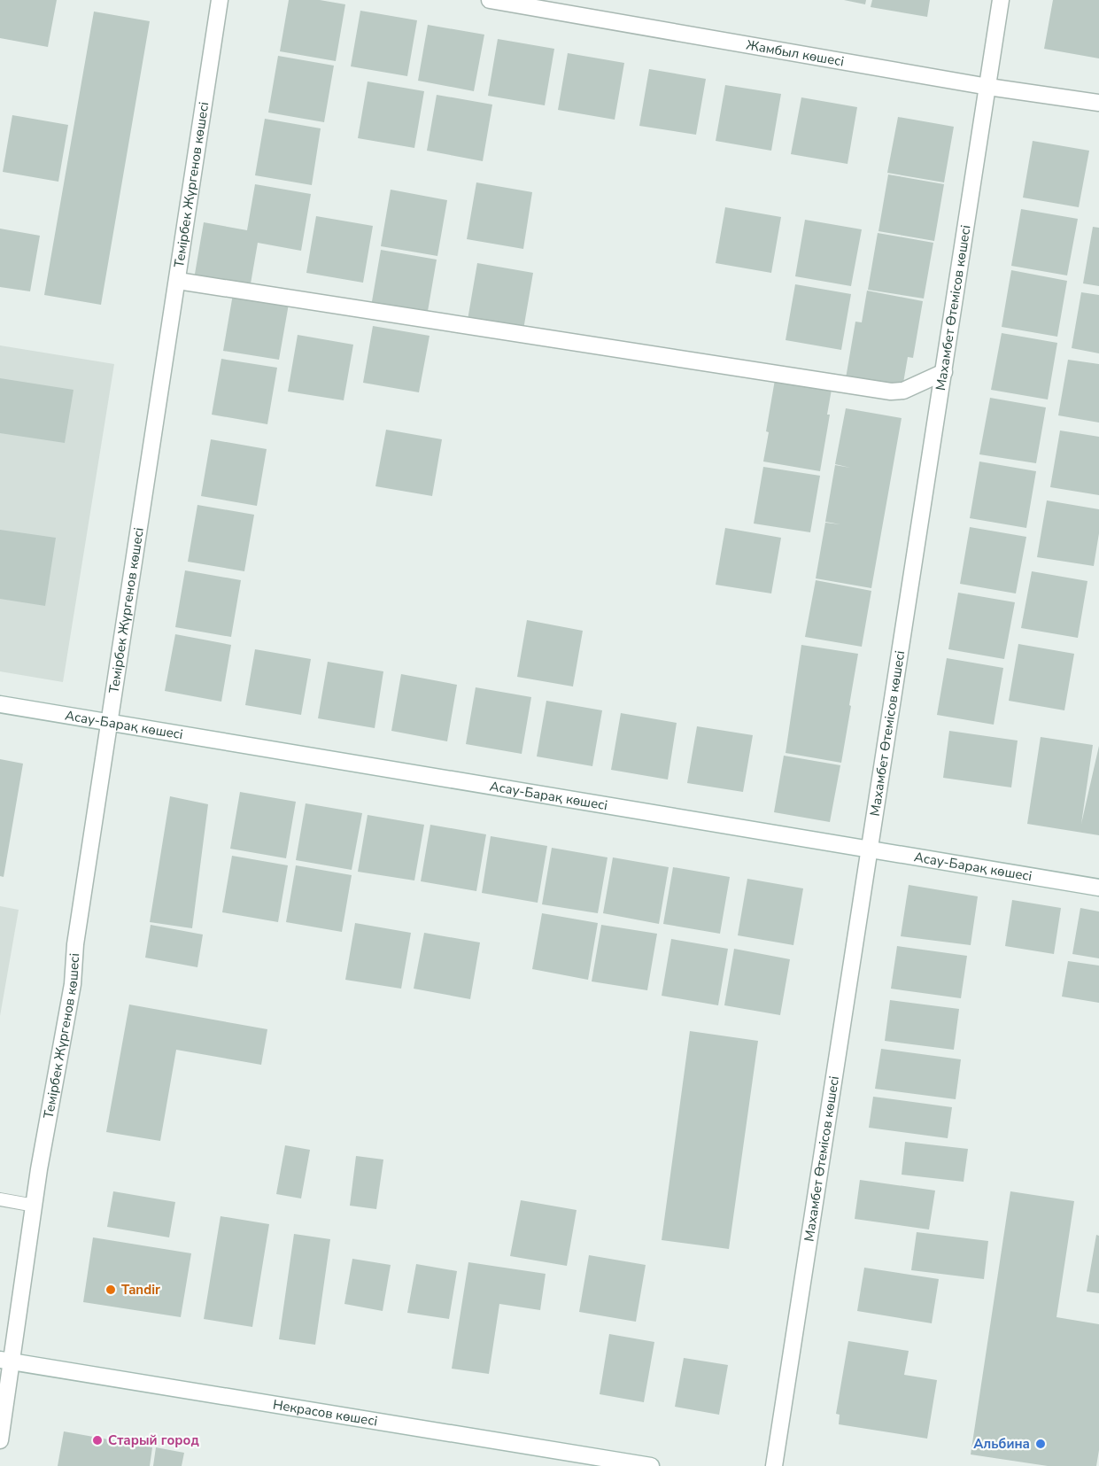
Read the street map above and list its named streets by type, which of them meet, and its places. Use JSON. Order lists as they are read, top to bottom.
{
  "streets": {
    "street": [
      "Жамбыл көшесі",
      "Темірбек Жүргенов көшесі",
      "Махамбет Өтемісов көшесі",
      "Асау-Барақ көшесі",
      "Некрасов көшесі"
    ]
  },
  "crossings": [
    ["Жамбыл көшесі", "Махамбет Өтемісов көшесі"],
    ["Темірбек Жүргенов көшесі", "Асау-Барақ көшесі"],
    ["Темірбек Жүргенов көшесі", "Некрасов көшесі"],
    ["Махамбет Өтемісов көшесі", "Асау-Барақ көшесі"]
  ],
  "places": ["Tandir", "Старый город", "Альбина"]
}
